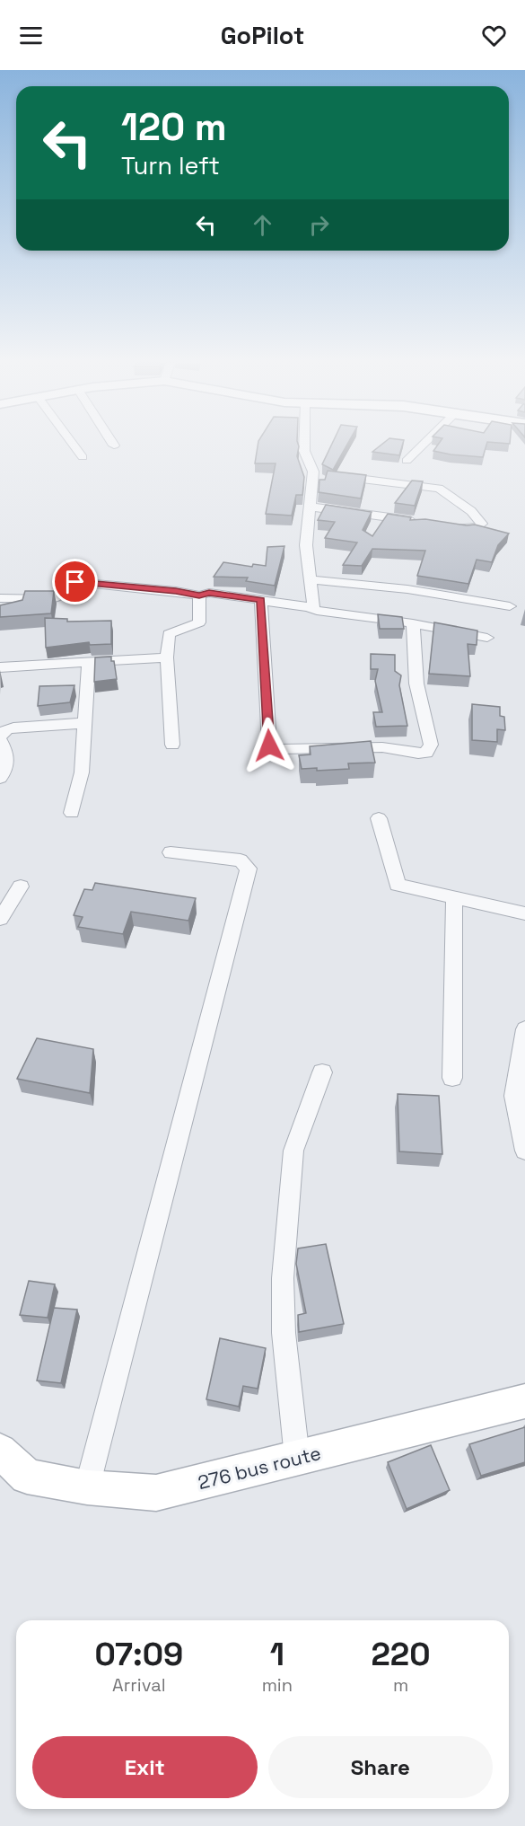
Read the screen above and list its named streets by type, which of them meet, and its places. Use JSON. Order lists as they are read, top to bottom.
{
  "streets": {
    "street": ["276 bus route"]
  },
  "page": {
    "header": "GoPilot",
    "turn": ["120 m", "Turn left"],
    "eta": [
      "07:09",
      "Arrival",
      "1",
      "min",
      "220",
      "m"
    ],
    "buttons": ["Exit", "Share"]
  }
}
